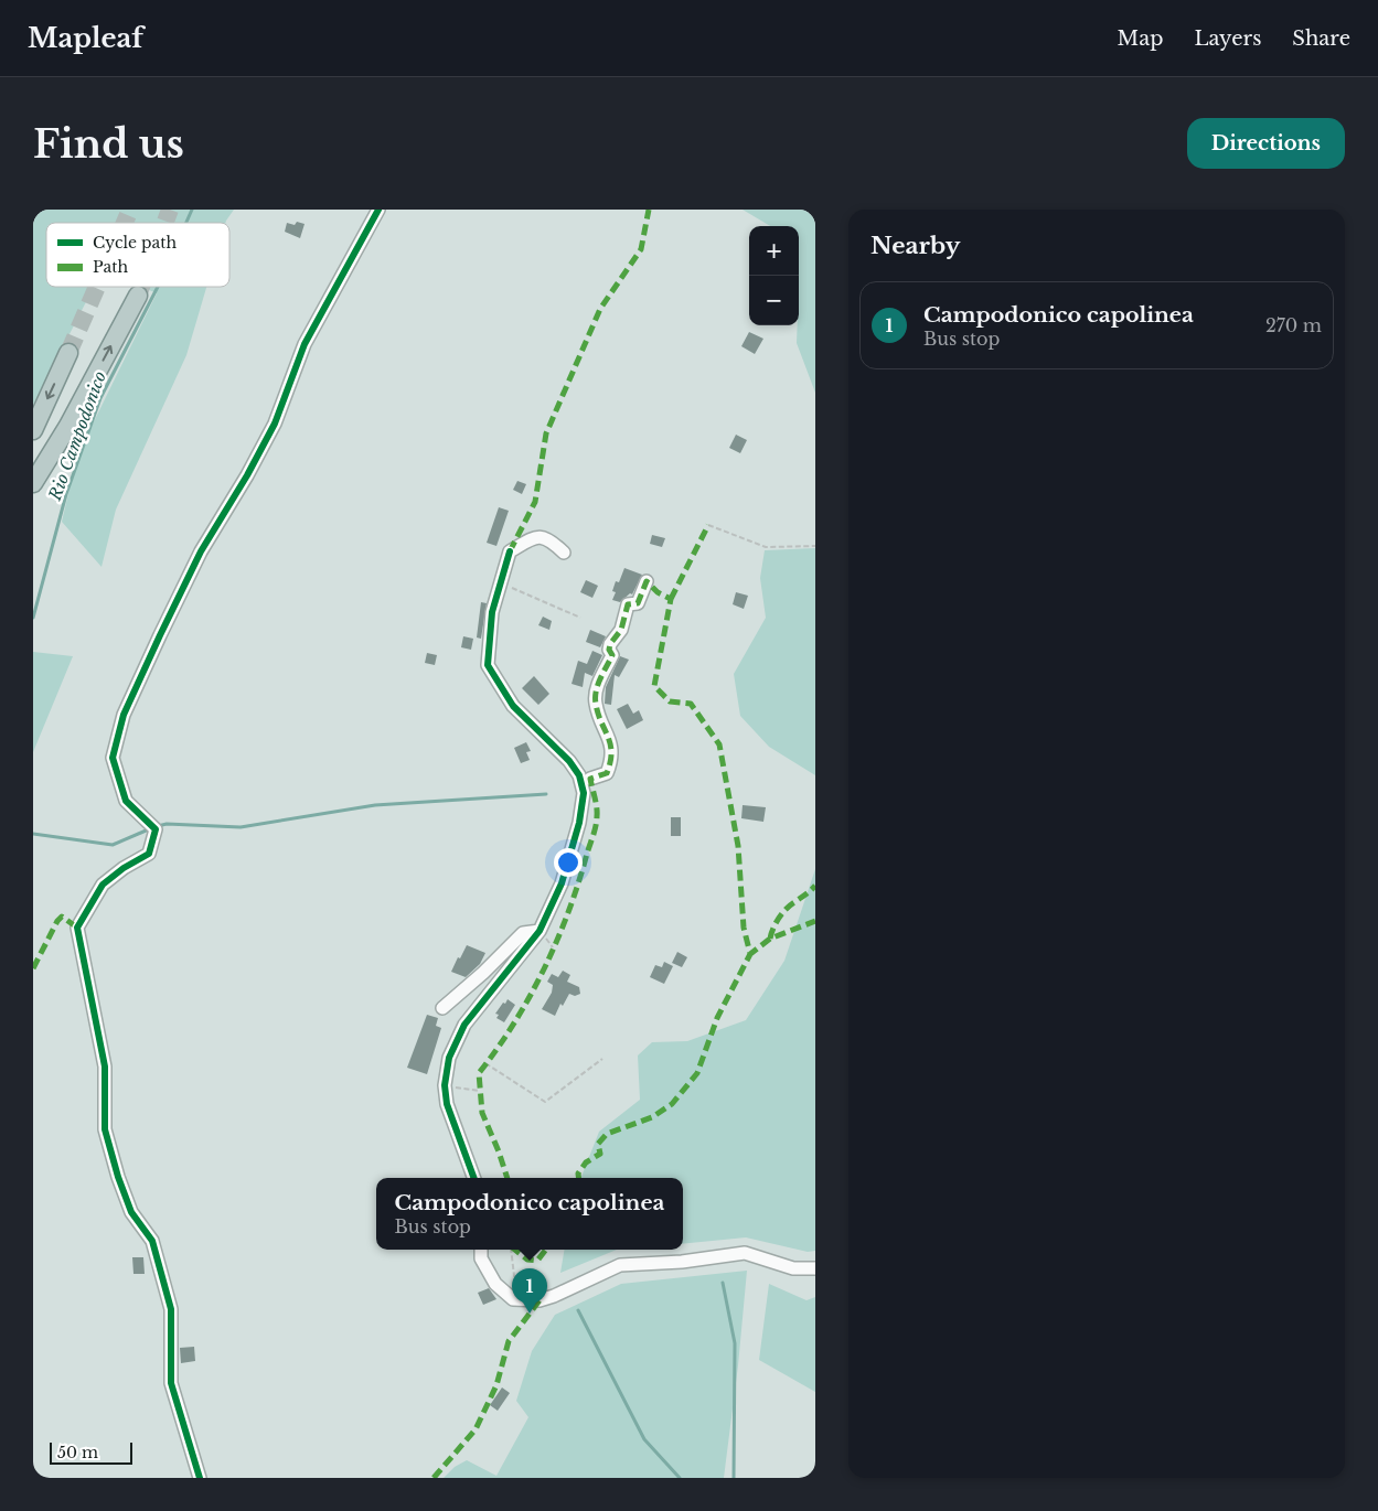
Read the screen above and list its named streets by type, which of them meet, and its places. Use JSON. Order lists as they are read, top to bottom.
{
  "water": ["Rio Campodonico"],
  "legend": ["Cycle path", "Path"],
  "scale_bar": "50 m",
  "page": {
    "header": "Mapleaf",
    "nav": ["Map", "Layers", "Share"],
    "buttons": "Directions",
    "title": "Find us",
    "heading": "Nearby",
    "map_buttons": ["+", "−"],
    "list": [
      {
        "mark": "1",
        "name": "Campodonico capolinea",
        "note": "Bus stop",
        "value": "270 m"
      }
    ],
    "popup": ["Campodonico capolinea", "Bus stop"],
    "pins": "1",
    "scale": "50 m"
  }
}
